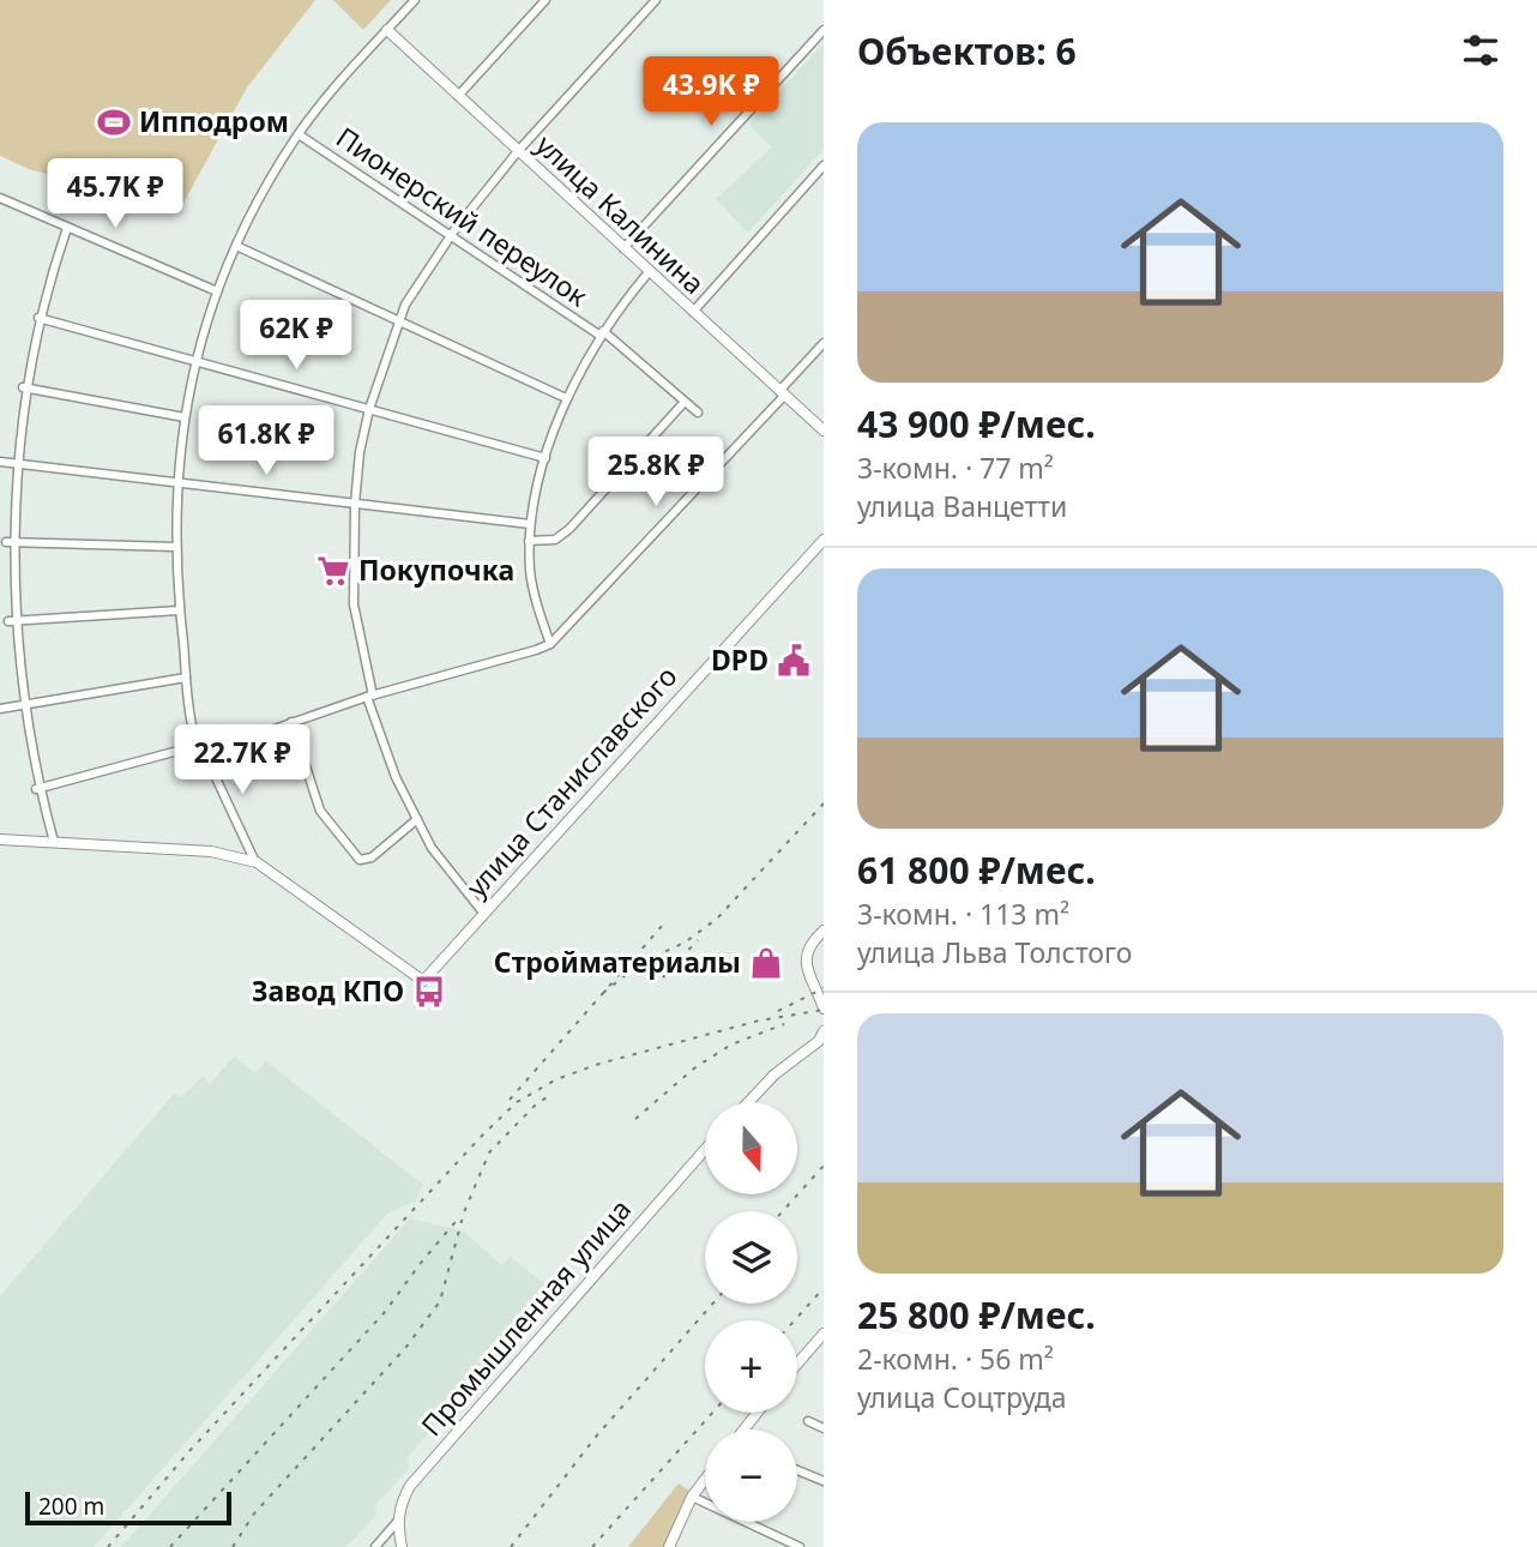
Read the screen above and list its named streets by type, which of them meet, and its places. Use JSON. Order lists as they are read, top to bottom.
{
  "streets": {
    "main road": ["улица Калинина", "улица Станиславского", "Промышленная улица"],
    "street": ["Пионерский переулок"]
  },
  "places": {
    "sports": ["Ипподром"],
    "supermarket": ["Покупочка"],
    "public building": ["DPD"],
    "shop": ["Стройматериалы"],
    "bus stop": ["Завод КПО"]
  },
  "scale_bar": "200 m",
  "north": "bottom",
  "page": {
    "heading": "Объектов: 6",
    "price": [
      "43.9K ₽",
      "45.7K ₽",
      "62K ₽",
      "61.8K ₽",
      "25.8K ₽",
      "22.7K ₽"
    ],
    "list": [
      {
        "name": "43 900 ₽/мес.",
        "note": "3-комн. · 77 m² · улица Ванцетти"
      },
      {
        "name": "61 800 ₽/мес.",
        "note": "3-комн. · 113 m² · улица Льва Толстого"
      },
      {
        "name": "25 800 ₽/мес.",
        "note": "2-комн. · 56 m² · улица Соцтруда"
      }
    ],
    "map_buttons": ["+", "−"],
    "scale": "200 m"
  }
}
